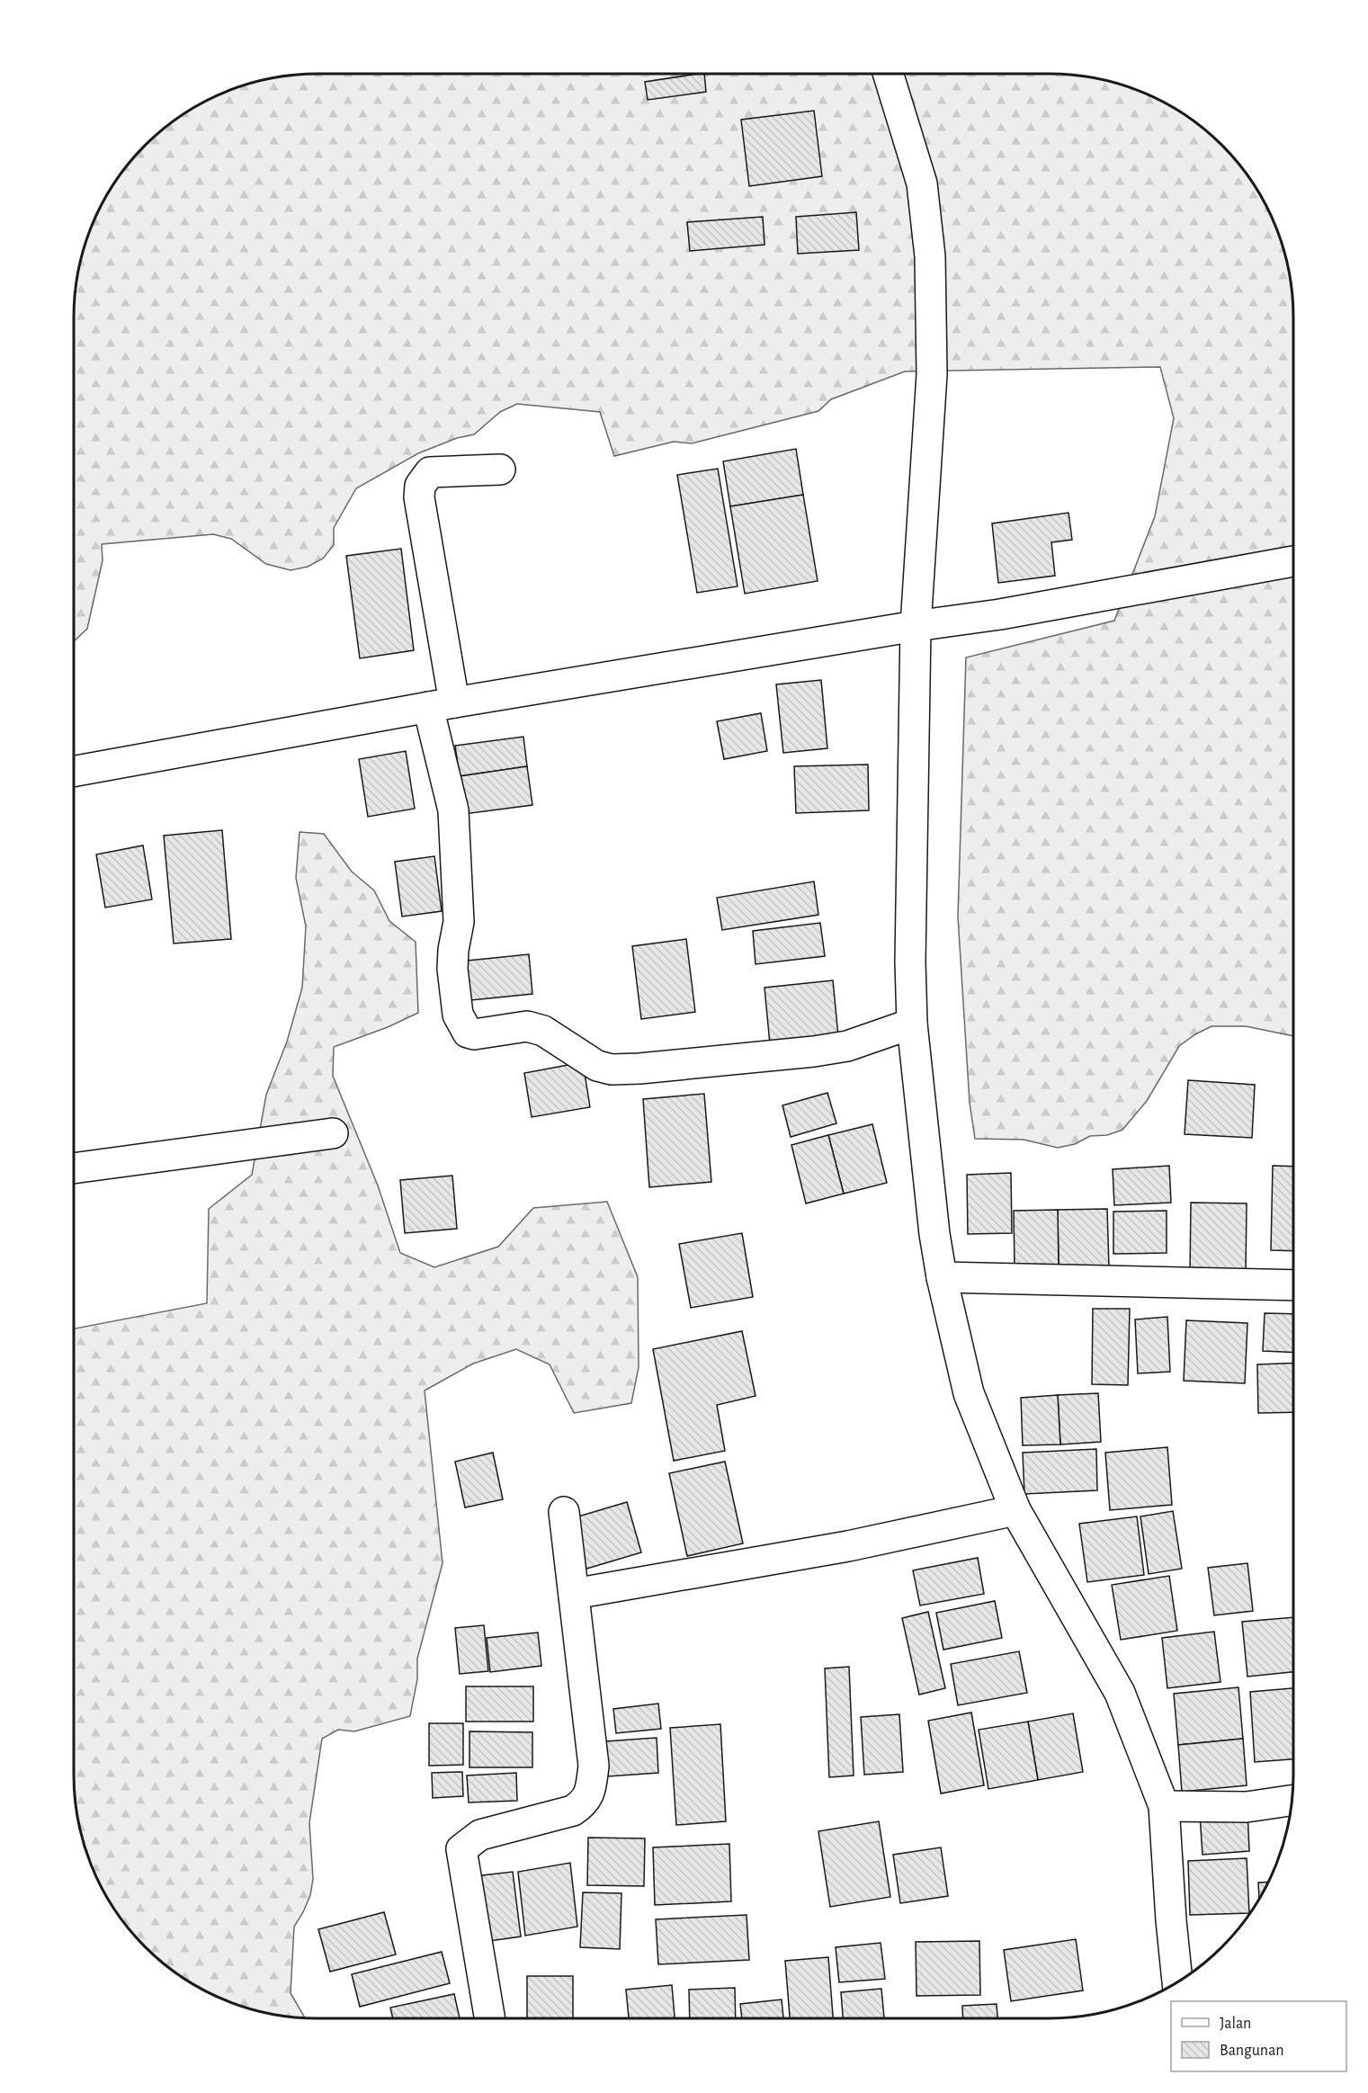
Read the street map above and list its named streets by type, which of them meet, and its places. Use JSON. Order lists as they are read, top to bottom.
{
  "legend": ["Jalan", "Bangunan"]
}
